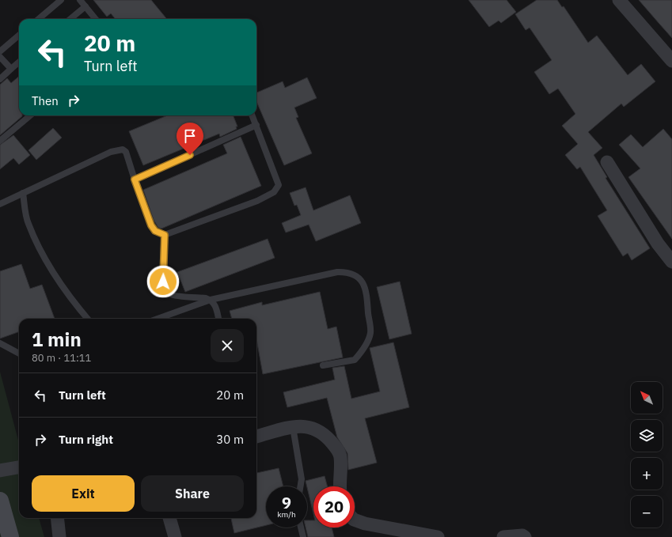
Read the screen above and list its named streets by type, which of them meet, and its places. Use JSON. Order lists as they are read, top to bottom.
{
  "north": "top left",
  "page": {
    "turn": ["20 m", "Turn left"],
    "then": "Then",
    "heading": ["1 min", "80 m · 11:11"],
    "list": [
      {
        "name": "Turn left",
        "value": "20 m"
      },
      {
        "name": "Turn right",
        "value": "30 m"
      }
    ],
    "map_buttons": ["+", "−"],
    "buttons": ["Exit", "Share"],
    "speed": "9 km/h",
    "limit": "20"
  }
}
